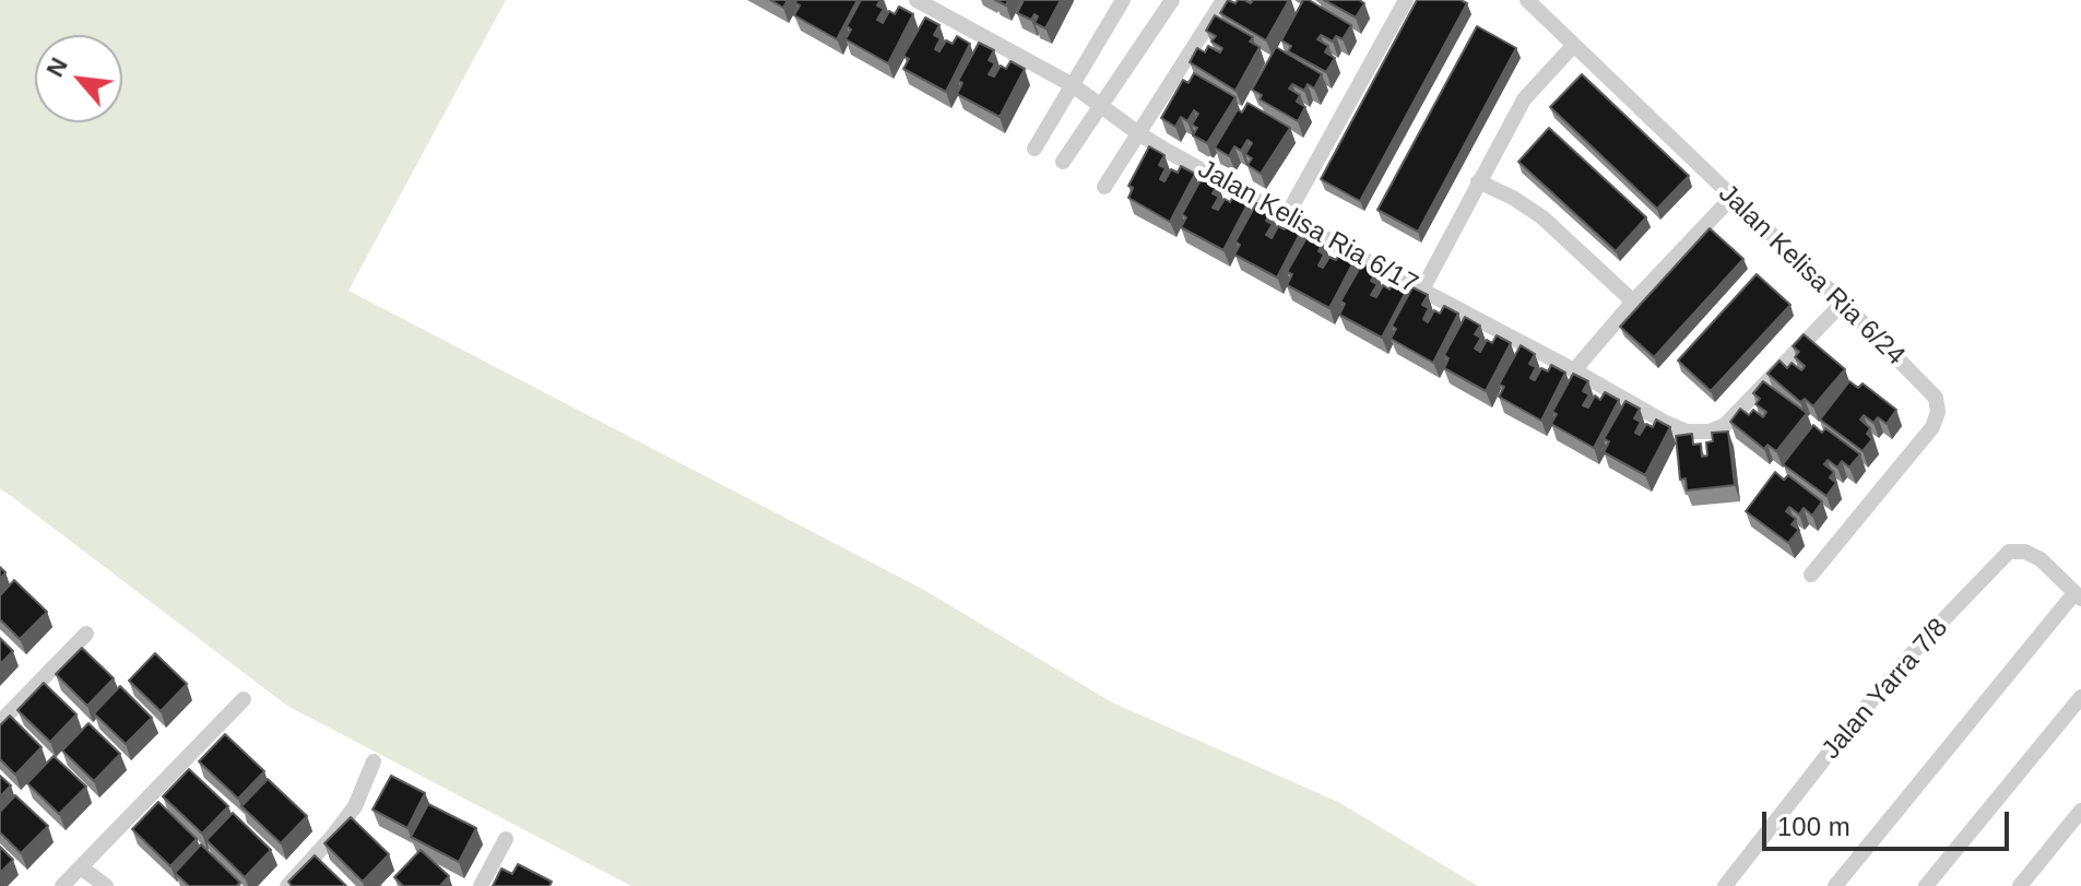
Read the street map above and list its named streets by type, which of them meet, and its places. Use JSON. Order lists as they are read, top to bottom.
{
  "streets": {
    "street": ["Jalan Kelisa Ria 6/17", "Jalan Kelisa Ria 6/24", "Jalan Yarra 7/8"]
  },
  "crossings": [
    ["Jalan Kelisa Ria 6/17", "Jalan Kelisa Ria 6/24"]
  ],
  "scale_bar": "100 m",
  "north": "top left"
}
